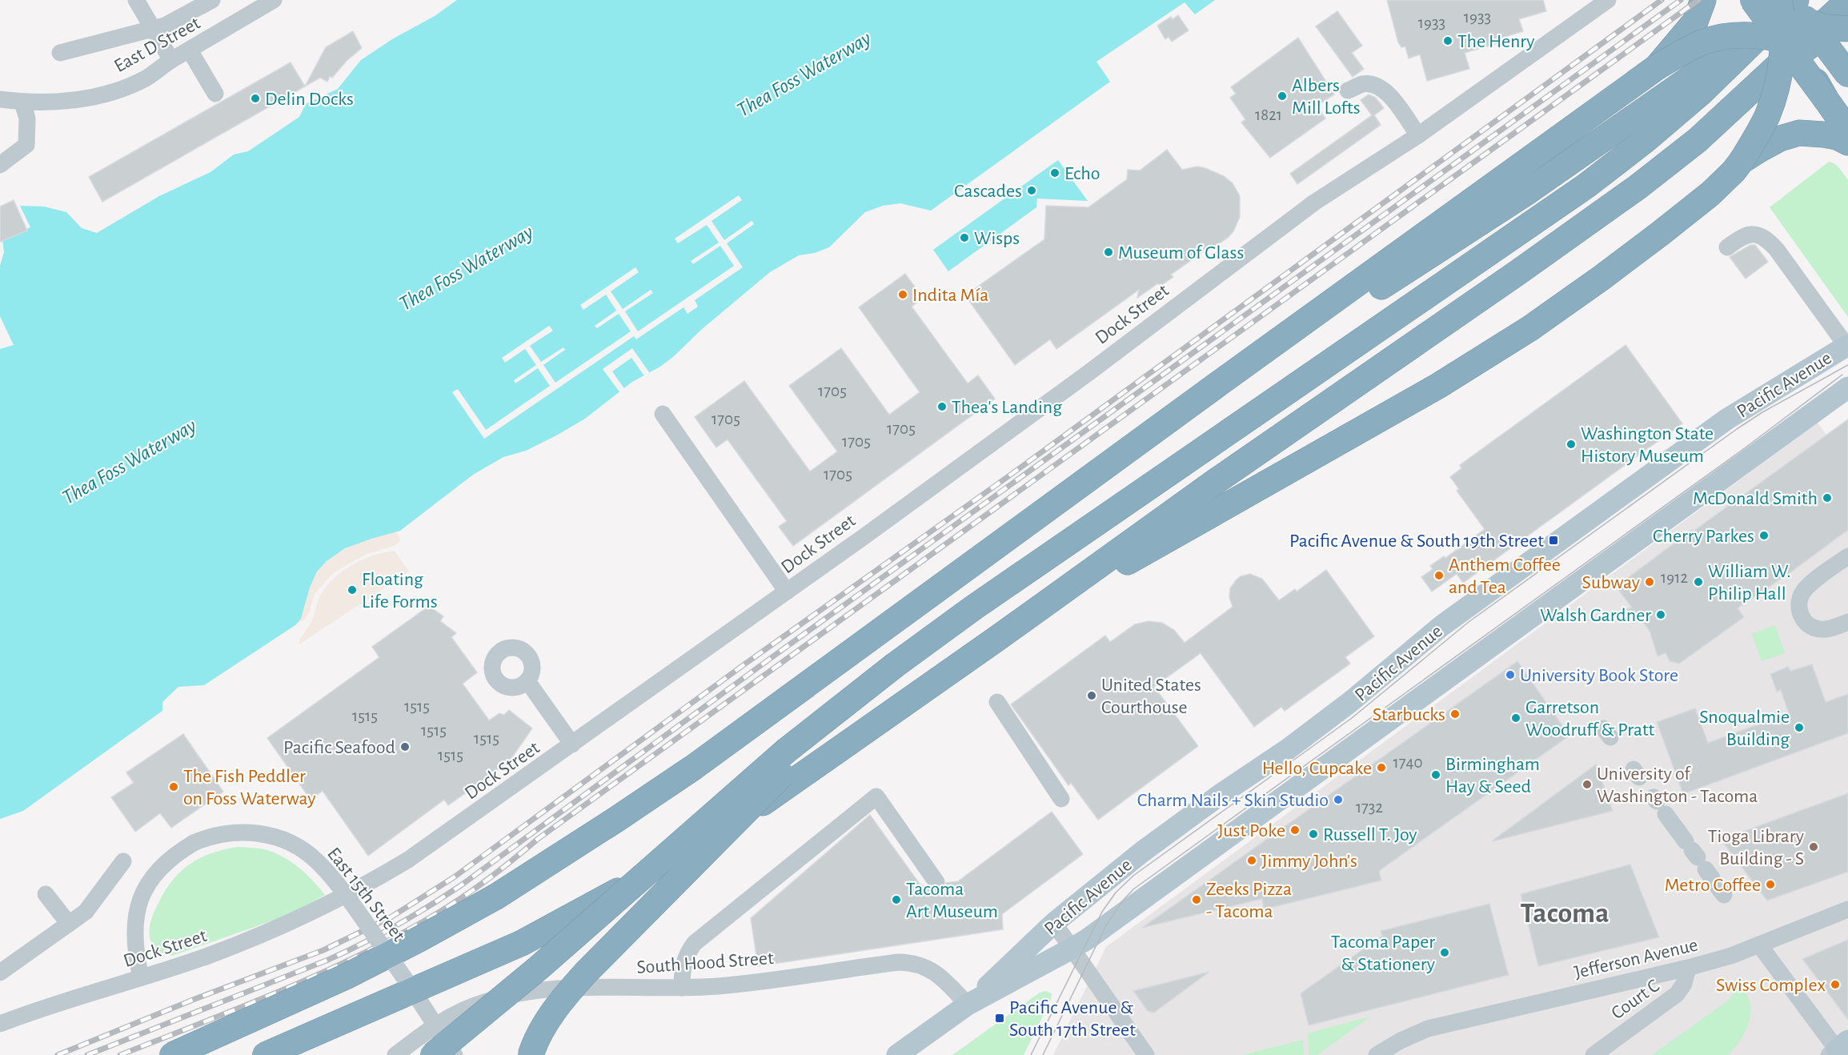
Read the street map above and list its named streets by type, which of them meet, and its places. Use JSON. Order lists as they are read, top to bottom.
{
  "streets": {
    "main road": ["Pacific Avenue"],
    "street": [
      "East D Street",
      "Dock Street",
      "East 15th Street",
      "Jefferson Avenue",
      "South Hood Street",
      "Court C"
    ]
  },
  "crossings": [
    ["Dock Street", "East 15th Street"],
    ["Pacific Avenue", "South Hood Street"],
    ["East 15th Street", "South Hood Street"],
    ["Jefferson Avenue", "Court C"]
  ],
  "districts": ["Tacoma"],
  "water": ["Thea Foss Waterway"],
  "places": {
    "other": [
      "The Henry",
      "Albers Mill Lofts",
      "Delin Docks",
      "Echo",
      "Cascades",
      "Wisps",
      "Museum of Glass",
      "Indita Mía",
      "Thea's Landing",
      "Washington State History Museum",
      "McDonald Smith",
      "Cherry Parkes",
      "Anthem Coffee and Tea",
      "Subway",
      "William W. Philip Hall",
      "Floating Life Forms",
      "Walsh Gardner",
      "University Book Store",
      "United States Courthouse",
      "Starbucks",
      "Garretson Woodruff & Pratt",
      "Snoqualmie Building",
      "Pacific Seafood",
      "Hello, Cupcake",
      "Birmingham Hay & Seed",
      "University of Washington - Tacoma",
      "The Fish Peddler on Foss Waterway",
      "Charm Nails + Skin Studio",
      "Just Poke",
      "Russell T. Joy",
      "Tioga Library Building - S",
      "Jimmy John's",
      "Metro Coffee",
      "Tacoma Art Museum",
      "Zeeks Pizza - Tacoma",
      "Tacoma Paper & Stationery",
      "Swiss Complex"
    ],
    "transit": ["Pacific Avenue & South 19th Street", "Pacific Avenue & South 17th Street"]
  },
  "house_numbers": [
    "1933",
    "1933",
    "1821",
    "1705",
    "1705",
    "1705",
    "1705",
    "1705",
    "1912",
    "1515",
    "1515",
    "1515",
    "1515",
    "1515",
    "1740",
    "1732"
  ]
}
